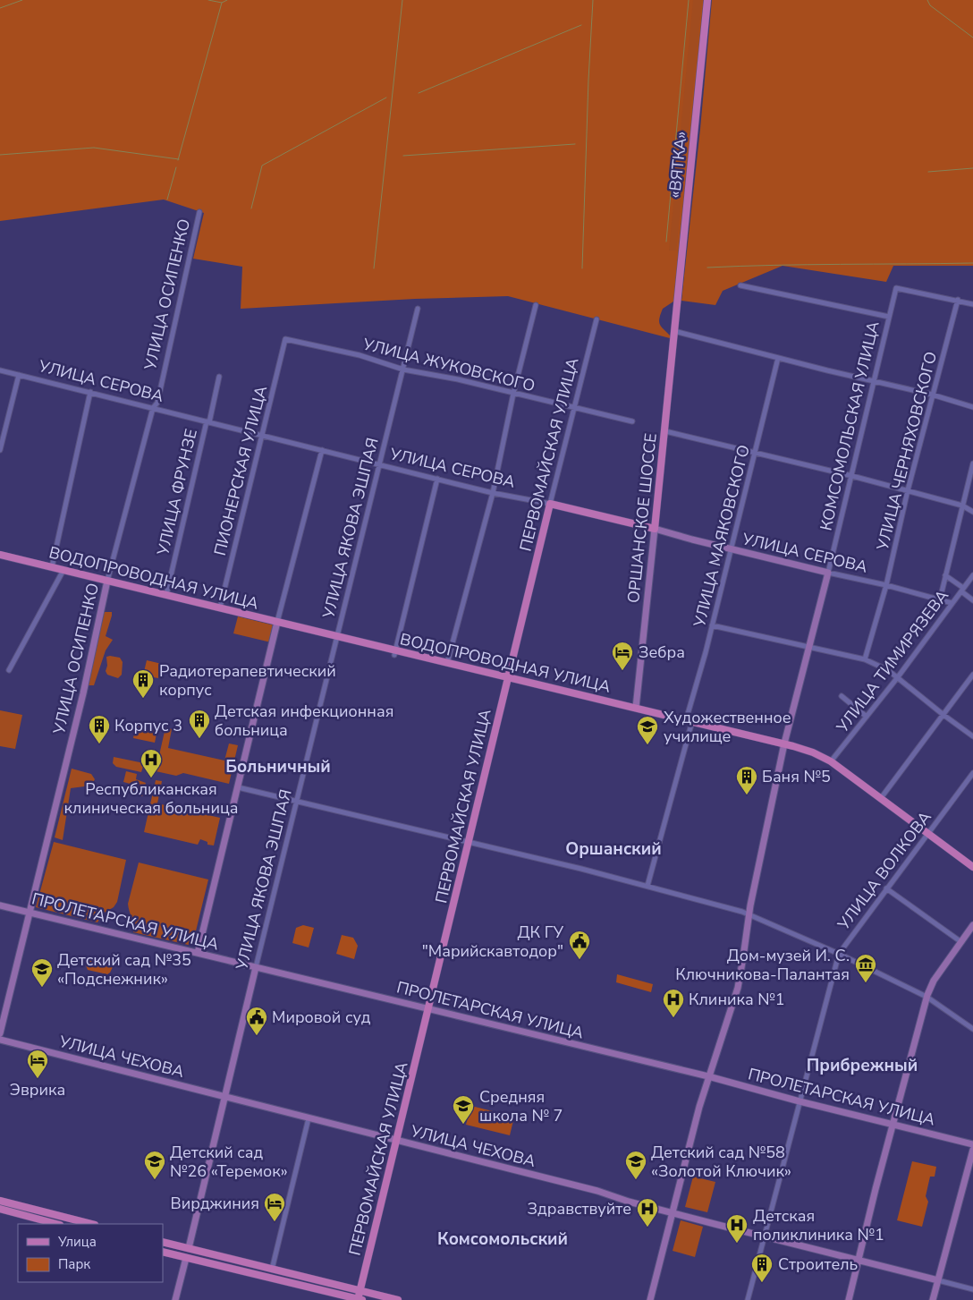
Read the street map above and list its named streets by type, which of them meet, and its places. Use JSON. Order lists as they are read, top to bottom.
{
  "streets": {
    "main road": [
      "«ВЯТКА»",
      "УЛИЦА СЕРОВА",
      "ПЕРВОМАЙСКАЯ УЛИЦА",
      "ОРШАНСКОЕ ШОССЕ",
      "УЛИЦА ЯКОВА ЭШПАЯ",
      "ВОДОПРОВОДНАЯ УЛИЦА"
    ],
    "street": [
      "УЛИЦА ОСИПЕНКО",
      "УЛИЦА ЖУКОВСКОГО",
      "КОМСОМОЛЬСКАЯ УЛИЦА",
      "УЛИЦА ЧЕРНЯХОВСКОГО",
      "ПИОНЕРСКАЯ УЛИЦА",
      "УЛИЦА ФРУНЗЕ",
      "УЛИЦА МАЯКОВСКОГО",
      "УЛИЦА ТИМИРЯЗЕВА",
      "УЛИЦА ВОЛКОВА",
      "ПРОЛЕТАРСКАЯ УЛИЦА",
      "УЛИЦА ЧЕХОВА"
    ]
  },
  "crossings": [
    ["«ВЯТКА»", "ОРШАНСКОЕ ШОССЕ"],
    ["УЛИЦА ОСИПЕНКО", "УЛИЦА СЕРОВА"],
    ["УЛИЦА ОСИПЕНКО", "ВОДОПРОВОДНАЯ УЛИЦА"],
    ["УЛИЦА ОСИПЕНКО", "ПРОЛЕТАРСКАЯ УЛИЦА"],
    ["УЛИЦА ЖУКОВСКОГО", "ПЕРВОМАЙСКАЯ УЛИЦА"],
    ["УЛИЦА ЖУКОВСКОГО", "ПИОНЕРСКАЯ УЛИЦА"],
    ["УЛИЦА ЖУКОВСКОГО", "УЛИЦА ЯКОВА ЭШПАЯ"],
    ["УЛИЦА СЕРОВА", "КОМСОМОЛЬСКАЯ УЛИЦА"],
    ["УЛИЦА СЕРОВА", "УЛИЦА ЧЕРНЯХОВСКОГО"],
    ["УЛИЦА СЕРОВА", "ПЕРВОМАЙСКАЯ УЛИЦА"],
    ["УЛИЦА СЕРОВА", "ПИОНЕРСКАЯ УЛИЦА"],
    ["УЛИЦА СЕРОВА", "УЛИЦА ФРУНЗЕ"],
    ["УЛИЦА СЕРОВА", "ОРШАНСКОЕ ШОССЕ"],
    ["УЛИЦА СЕРОВА", "УЛИЦА ЯКОВА ЭШПАЯ"],
    ["УЛИЦА СЕРОВА", "УЛИЦА МАЯКОВСКОГО"],
    ["УЛИЦА СЕРОВА", "УЛИЦА ТИМИРЯЗЕВА"],
    ["КОМСОМОЛЬСКАЯ УЛИЦА", "УЛИЦА ЧЕРНЯХОВСКОГО"],
    ["КОМСОМОЛЬСКАЯ УЛИЦА", "ВОДОПРОВОДНАЯ УЛИЦА"],
    ["КОМСОМОЛЬСКАЯ УЛИЦА", "ПРОЛЕТАРСКАЯ УЛИЦА"],
    ["КОМСОМОЛЬСКАЯ УЛИЦА", "УЛИЦА ЧЕХОВА"],
    ["ПЕРВОМАЙСКАЯ УЛИЦА", "ВОДОПРОВОДНАЯ УЛИЦА"],
    ["ПЕРВОМАЙСКАЯ УЛИЦА", "ПРОЛЕТАРСКАЯ УЛИЦА"],
    ["ПЕРВОМАЙСКАЯ УЛИЦА", "УЛИЦА ЧЕХОВА"],
    ["ПИОНЕРСКАЯ УЛИЦА", "ВОДОПРОВОДНАЯ УЛИЦА"],
    ["УЛИЦА ФРУНЗЕ", "ВОДОПРОВОДНАЯ УЛИЦА"],
    ["ОРШАНСКОЕ ШОССЕ", "ВОДОПРОВОДНАЯ УЛИЦА"],
    ["УЛИЦА ЯКОВА ЭШПАЯ", "ВОДОПРОВОДНАЯ УЛИЦА"],
    ["УЛИЦА ЯКОВА ЭШПАЯ", "ПРОЛЕТАРСКАЯ УЛИЦА"],
    ["УЛИЦА ЯКОВА ЭШПАЯ", "УЛИЦА ЧЕХОВА"],
    ["УЛИЦА МАЯКОВСКОГО", "ВОДОПРОВОДНАЯ УЛИЦА"],
    ["ВОДОПРОВОДНАЯ УЛИЦА", "УЛИЦА ТИМИРЯЗЕВА"],
    ["ВОДОПРОВОДНАЯ УЛИЦА", "УЛИЦА ВОЛКОВА"],
    ["УЛИЦА ВОЛКОВА", "ПРОЛЕТАРСКАЯ УЛИЦА"],
    ["УЛИЦА ВОЛКОВА", "УЛИЦА ЧЕХОВА"]
  ],
  "districts": [
    "Больничный",
    "Оршанский",
    "Прибрежный",
    "Комсомольский"
  ],
  "places": {
    "hotel": ["Зебра", "Эврика", "Вирджиния"],
    "building": [
      "Радиотерапевтический корпус",
      "Детская инфекционная больница",
      "Корпус 3",
      "Баня №5",
      "Строитель"
    ],
    "school or university": [
      "Художественное училище",
      "Детский сад №35 «Подснежник»",
      "Средняя школа № 7",
      "Детский сад №26 «Теремок»",
      "Детский сад №58 «Золотой Ключик»"
    ],
    "hospital": [
      "Республиканская клиническая больница",
      "Клиника №1",
      "Здравствуйте",
      "Детская поликлиника №1"
    ],
    "public building": ["ДК ГУ \"Марийскавтодор\"", "Мировой суд"],
    "museum": ["Дом-музей И. С. Ключникова-Палантая"]
  },
  "legend": ["Улица", "Парк"]
}
